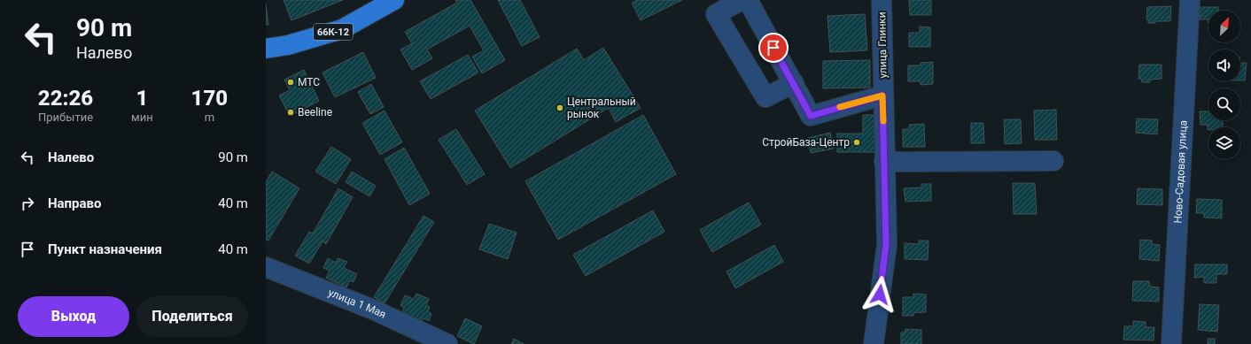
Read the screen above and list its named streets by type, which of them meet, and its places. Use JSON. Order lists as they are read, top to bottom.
{
  "streets": {
    "main road": ["66К-12"],
    "street": ["улица Глинки", "Ново-Садовая улица", "улица 1 Мая"]
  },
  "places": [
    "МТС",
    "Центральный рынок",
    "Beeline",
    "СтройБаза-Центр"
  ],
  "north": "top right",
  "page": {
    "turn": ["90 m", "Налево"],
    "eta": [
      "22:26",
      "Прибытие",
      "1",
      "мин",
      "170",
      "m"
    ],
    "list": [
      {
        "name": "Налево",
        "value": "90 m"
      },
      {
        "name": "Направо",
        "value": "40 m"
      },
      {
        "name": "Пункт назначения",
        "value": "40 m"
      }
    ],
    "buttons": ["Выход", "Поделиться"]
  }
}
